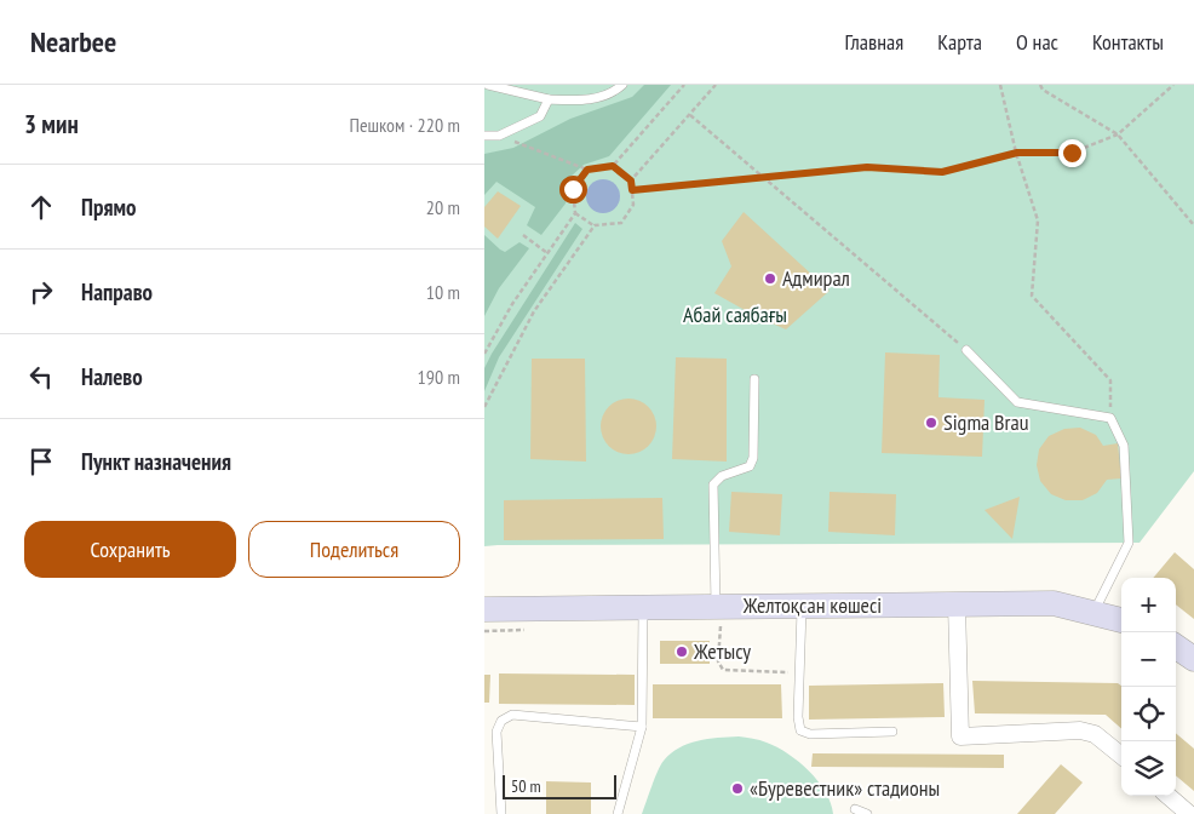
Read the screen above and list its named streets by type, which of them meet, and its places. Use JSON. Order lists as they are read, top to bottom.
{
  "streets": {
    "main road": ["Желтоқсан көшесі"]
  },
  "parks": ["Абай саябағы"],
  "places": [
    "Адмирал",
    "Sigma Brau",
    "Жетысу",
    "«Буревестник» стадионы"
  ],
  "scale_bar": "50 m",
  "page": {
    "header": "Nearbee",
    "nav": [
      "Главная",
      "Карта",
      "О нас",
      "Контакты"
    ],
    "heading": ["3 мин", "Пешком · 220 m"],
    "list": [
      ["Прямо", "20 m"],
      ["Направо", "10 m"],
      ["Налево", "190 m"],
      "Пункт назначения"
    ],
    "buttons": ["Сохранить", "Поделиться"],
    "map_buttons": ["+", "−"],
    "scale": "50 m"
  }
}
